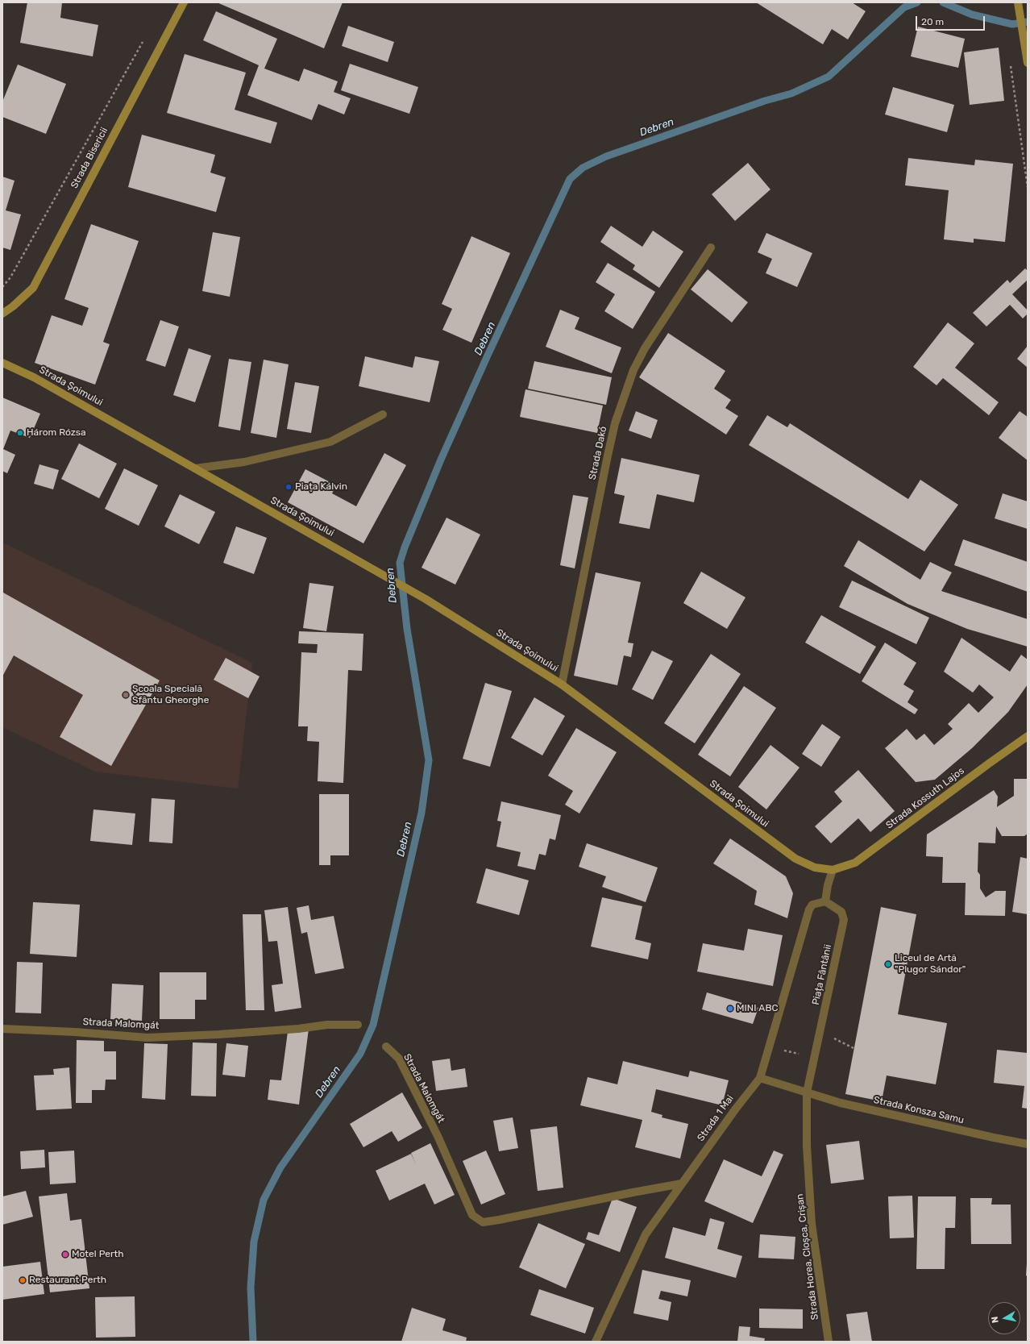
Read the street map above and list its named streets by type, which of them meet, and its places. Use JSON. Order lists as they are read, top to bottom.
{
  "streets": {
    "main road": ["Strada Bisericii", "Strada Șoimului", "Strada Kossuth Lajos"],
    "street": [
      "Strada Dakó",
      "Piața Fântânii",
      "Strada Malomgát",
      "Strada Konsza Samu",
      "Strada 1 Mai",
      "Strada Horea, Cloșca, Crișan"
    ]
  },
  "crossings": [
    ["Strada Șoimului", "Strada Dakó"],
    ["Strada Șoimului", "Strada Kossuth Lajos"],
    ["Piața Fântânii", "Strada Konsza Samu"],
    ["Piața Fântânii", "Strada 1 Mai"],
    ["Piața Fântânii", "Strada Horea, Cloșca, Crișan"],
    ["Strada Malomgát", "Strada 1 Mai"],
    ["Strada Konsza Samu", "Strada 1 Mai"],
    ["Strada Konsza Samu", "Strada Horea, Cloșca, Crișan"]
  ],
  "water": ["Debren"],
  "places": [
    "Három Rózsa",
    "Piața Kálvin",
    "Școala Specială Sfântu Gheorghe",
    "Liceul de Artă \"Plugor Sándor\"",
    "MINI ABC",
    "Motel Perth",
    "Restaurant Perth"
  ],
  "scale_bar": "20 m",
  "north": "left"
}
